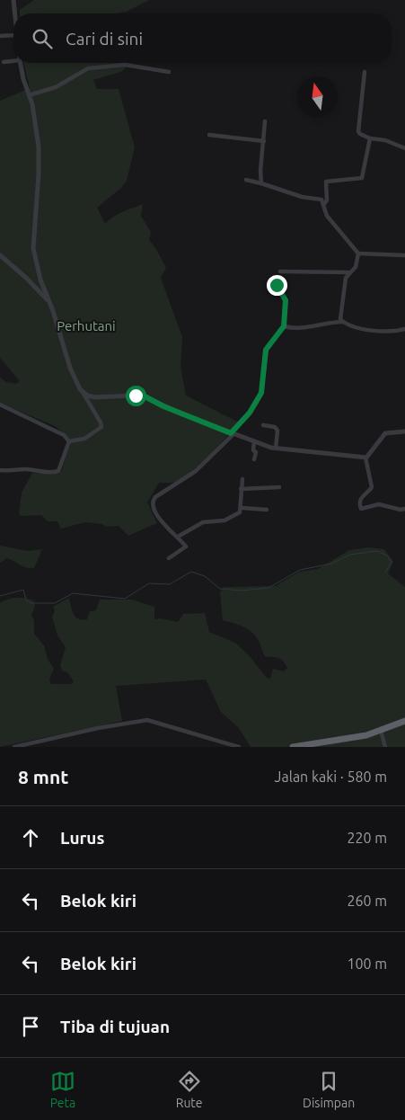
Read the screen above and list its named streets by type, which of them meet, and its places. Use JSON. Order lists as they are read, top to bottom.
{
  "parks": ["Perhutani"],
  "north": "top",
  "page": {
    "search": "Cari di sini",
    "heading": ["8 mnt", "Jalan kaki · 580 m"],
    "list": [
      ["Lurus", "220 m"],
      ["Belok kiri", "260 m"],
      ["Belok kiri", "100 m"],
      "Tiba di tujuan"
    ],
    "nav": ["Peta", "Rute", "Disimpan"]
  }
}
